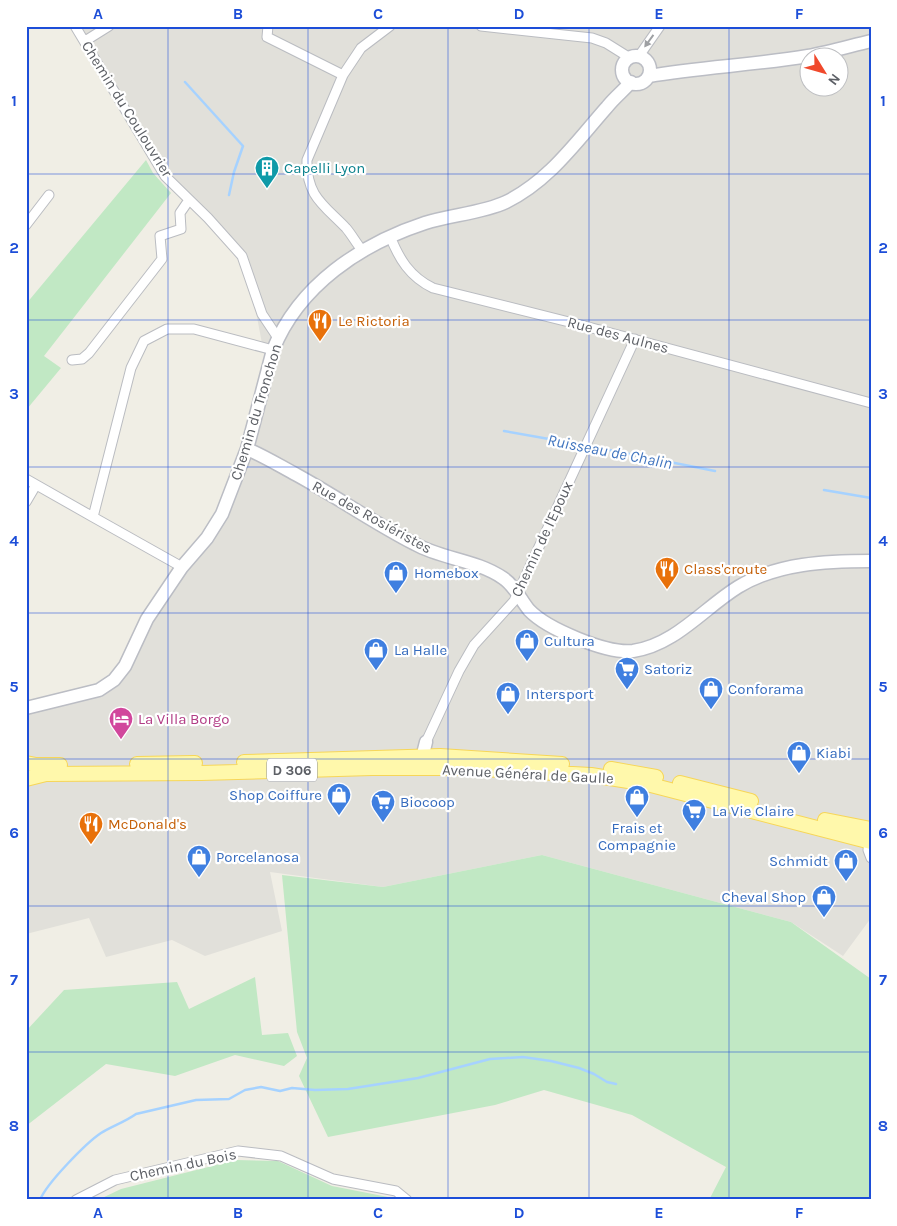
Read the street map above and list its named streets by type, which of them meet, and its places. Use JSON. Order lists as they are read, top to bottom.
{
  "streets": {
    "main road": ["D 306", "Avenue Général de Gaulle"],
    "street": [
      "Chemin du Coulouvrier",
      "Rue des Aulnes",
      "Chemin du Tronchon",
      "Rue des Rosiéristes",
      "Chemin de l'Epoux",
      "Chemin du Bois"
    ]
  },
  "crossings": [
    ["Chemin du Coulouvrier", "Chemin du Tronchon"],
    ["Rue des Aulnes", "Chemin du Tronchon"],
    ["Rue des Aulnes", "Chemin de l'Epoux"],
    ["Chemin du Tronchon", "Rue des Rosiéristes"],
    ["Rue des Rosiéristes", "Chemin de l'Epoux"],
    ["Chemin de l'Epoux", "Avenue Général de Gaulle"]
  ],
  "water": ["Ruisseau de Chalin"],
  "places": {
    "building": ["Capelli Lyon"],
    "restaurant": ["Le Rictoria", "Class'croute", "McDonald's"],
    "shop": [
      "Homebox",
      "Cultura",
      "La Halle",
      "Conforama",
      "Intersport",
      "Kiabi",
      "Shop Coiffure",
      "Frais et Compagnie",
      "Porcelanosa",
      "Schmidt",
      "Cheval Shop"
    ],
    "supermarket": ["Satoriz", "Biocoop", "La Vie Claire"],
    "hotel": ["La Villa Borgo"]
  },
  "north": "bottom right",
  "grid": {
    "columns": [
      "A",
      "B",
      "C",
      "D",
      "E",
      "F"
    ],
    "rows": [
      "1",
      "2",
      "3",
      "4",
      "5",
      "6",
      "7",
      "8"
    ]
  }
}
